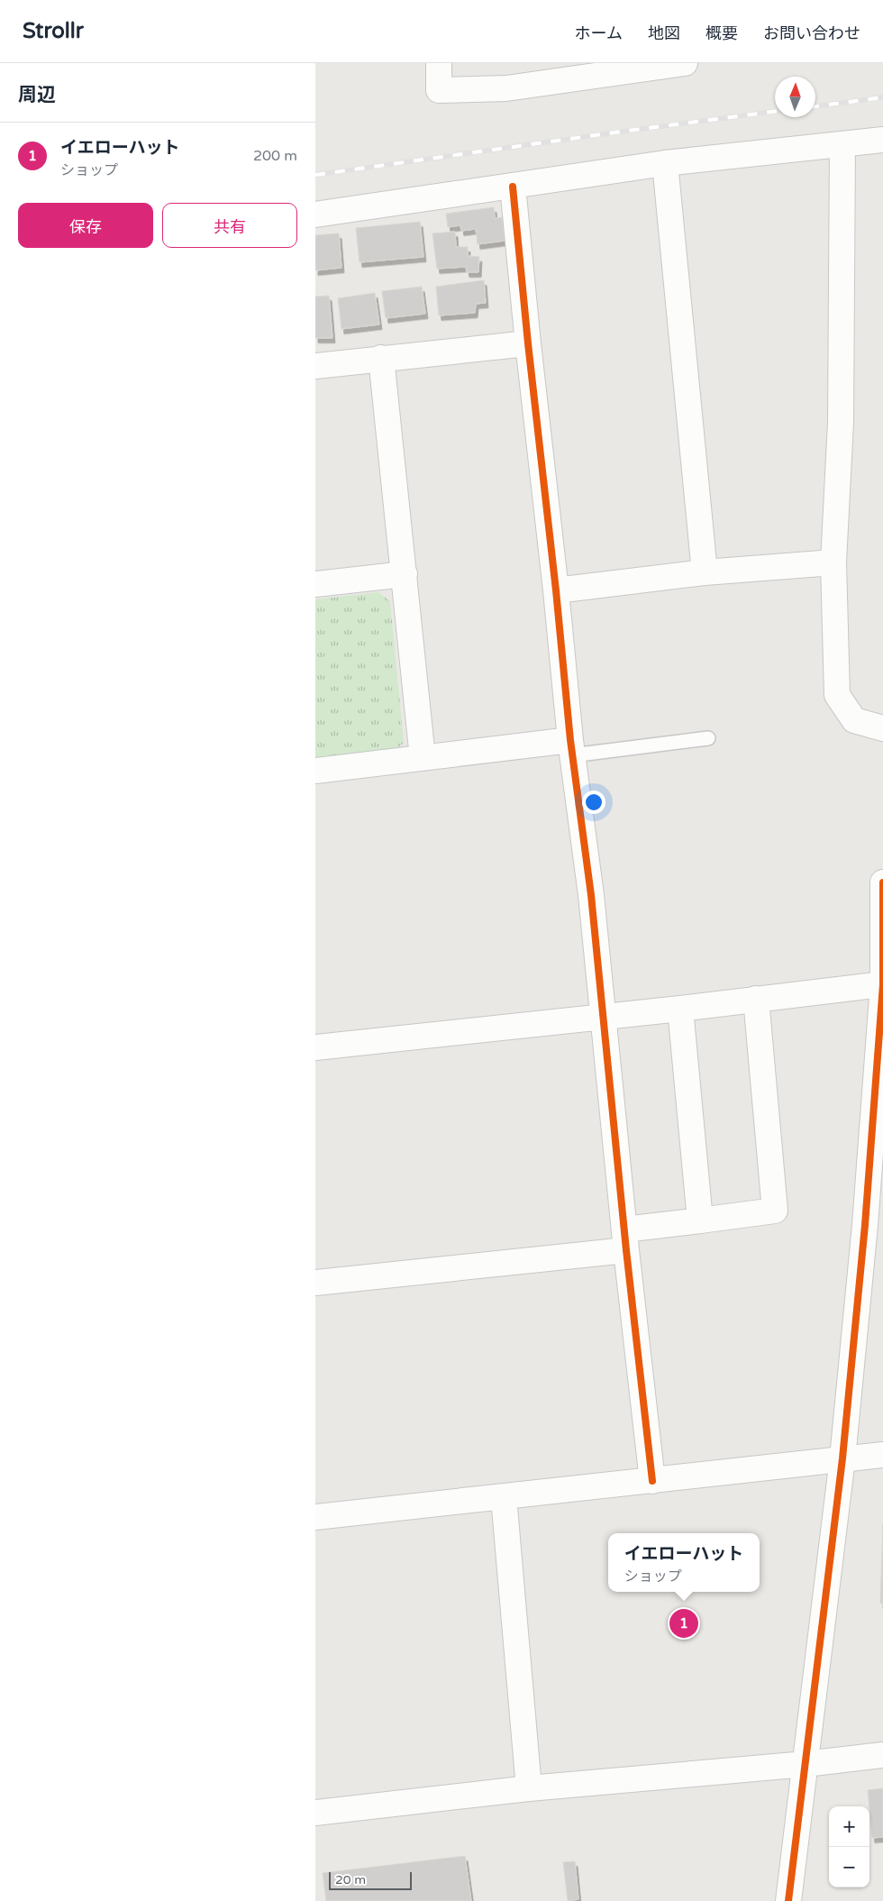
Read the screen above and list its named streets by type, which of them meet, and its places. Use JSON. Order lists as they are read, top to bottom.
{
  "scale_bar": "20 m",
  "north": "top",
  "page": {
    "header": "Strollr",
    "nav": [
      "ホーム",
      "地図",
      "概要",
      "お問い合わせ"
    ],
    "heading": "周辺",
    "list": [
      {
        "mark": "1",
        "name": "イエローハット",
        "note": "ショップ",
        "value": "200 m"
      }
    ],
    "buttons": ["保存", "共有"],
    "popup": ["イエローハット", "ショップ"],
    "pins": "1",
    "map_buttons": ["+", "−"],
    "scale": "20 m"
  }
}
